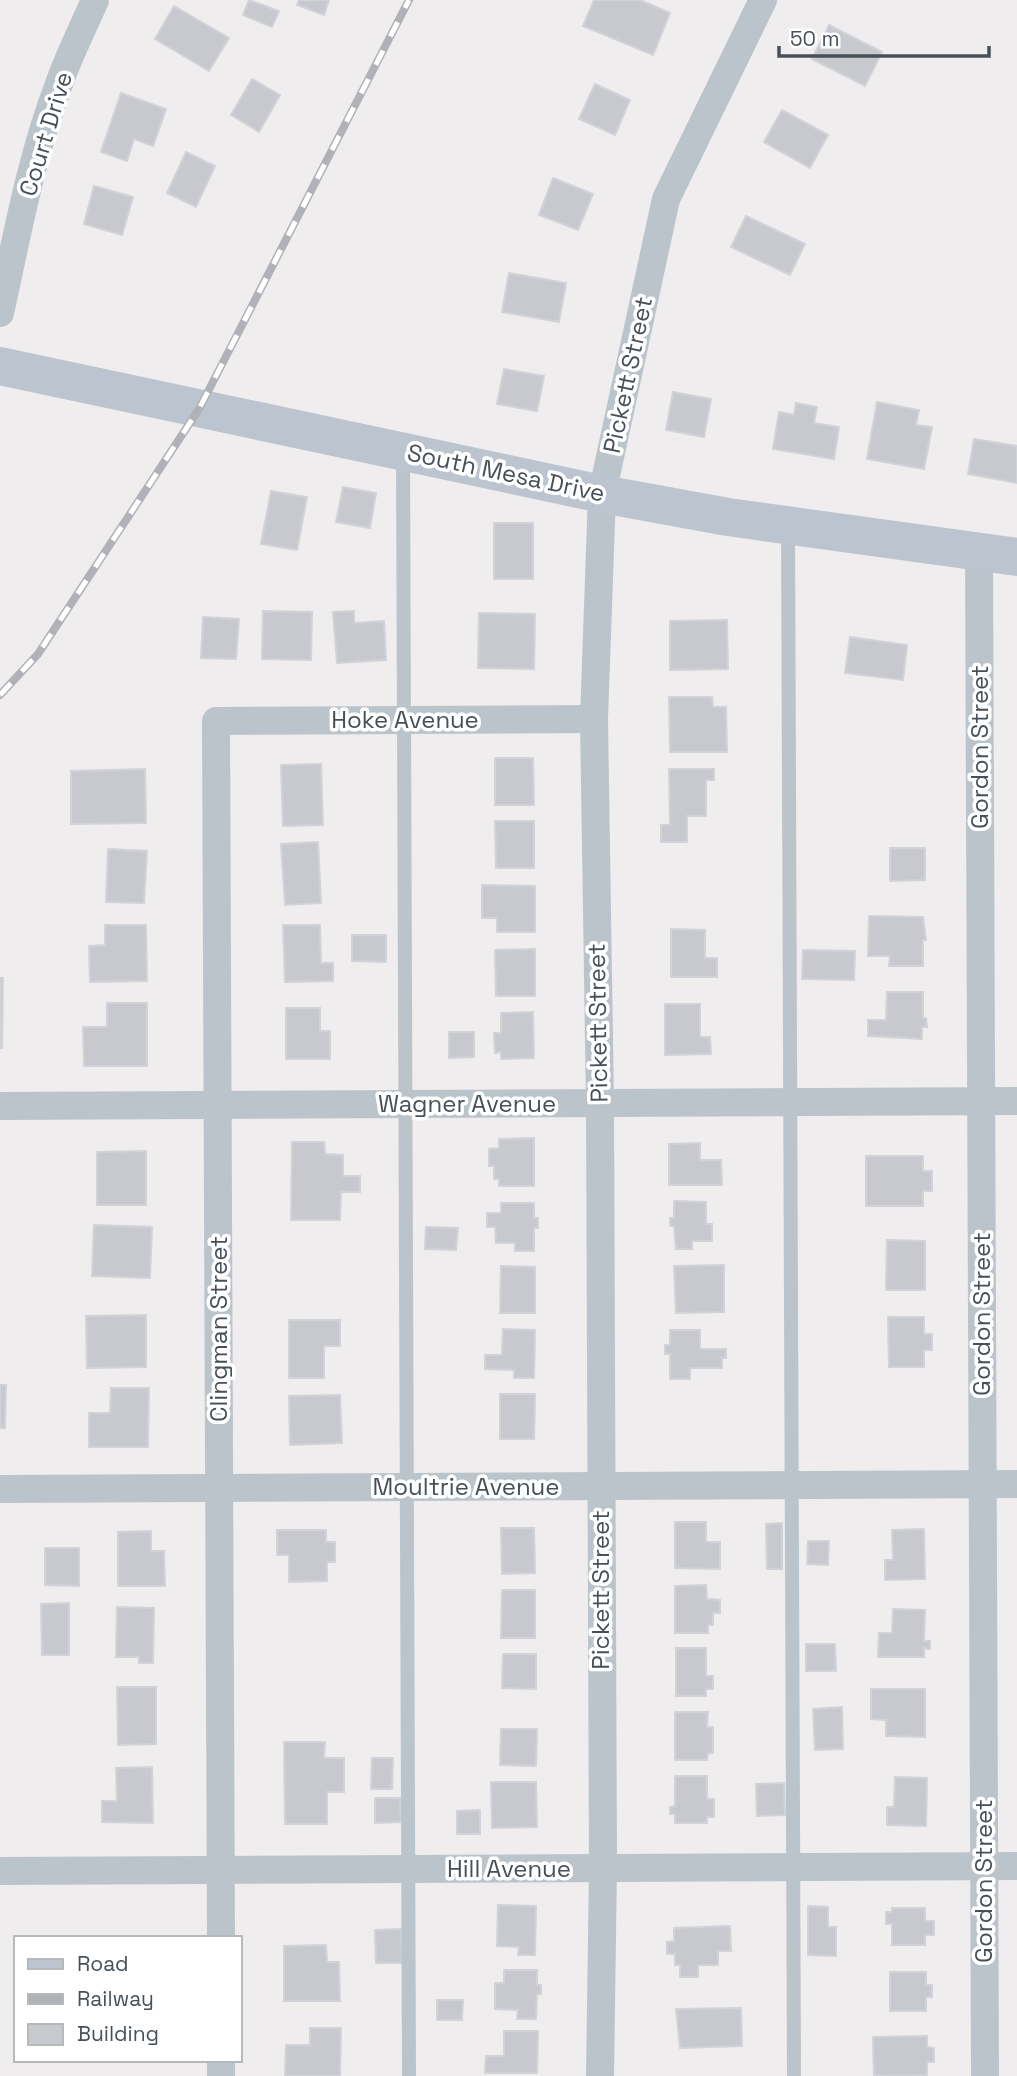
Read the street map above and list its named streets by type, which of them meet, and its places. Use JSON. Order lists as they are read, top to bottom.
{
  "streets": {
    "main road": ["South Mesa Drive"],
    "street": [
      "Court Drive",
      "Pickett Street",
      "Hoke Avenue",
      "Gordon Street",
      "Wagner Avenue",
      "Clingman Street",
      "Moultrie Avenue",
      "Hill Avenue"
    ]
  },
  "crossings": [
    ["Pickett Street", "South Mesa Drive"],
    ["Pickett Street", "Hoke Avenue"],
    ["Pickett Street", "Wagner Avenue"],
    ["Pickett Street", "Moultrie Avenue"],
    ["Pickett Street", "Hill Avenue"],
    ["South Mesa Drive", "Gordon Street"],
    ["Hoke Avenue", "Clingman Street"],
    ["Gordon Street", "Wagner Avenue"],
    ["Gordon Street", "Moultrie Avenue"],
    ["Gordon Street", "Hill Avenue"],
    ["Wagner Avenue", "Clingman Street"],
    ["Clingman Street", "Moultrie Avenue"],
    ["Clingman Street", "Hill Avenue"]
  ],
  "legend": ["Road", "Railway", "Building"],
  "scale_bar": "50 m"
}
